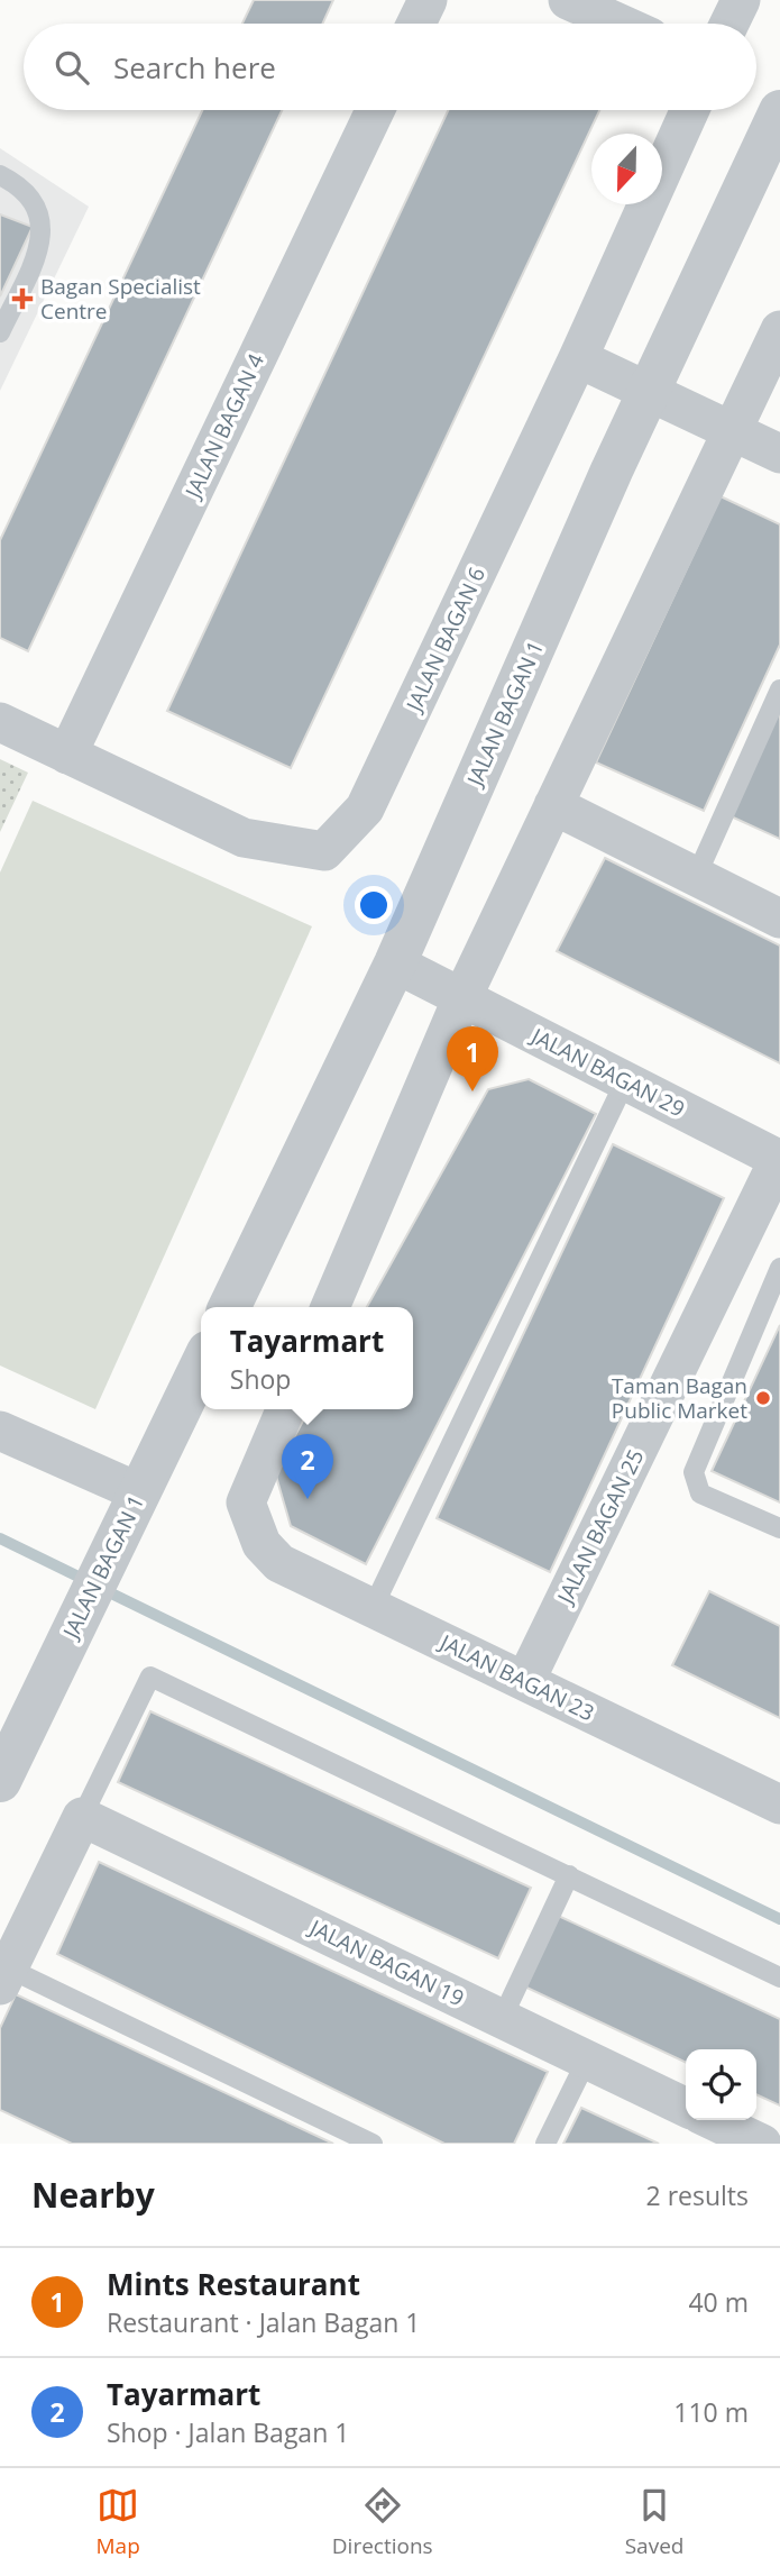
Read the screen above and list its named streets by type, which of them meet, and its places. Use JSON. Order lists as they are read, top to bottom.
{
  "streets": {
    "street": [
      "JALAN BAGAN 4",
      "JALAN BAGAN 6",
      "JALAN BAGAN 1",
      "JALAN BAGAN 29",
      "JALAN BAGAN 25",
      "JALAN BAGAN 23",
      "JALAN BAGAN 19"
    ]
  },
  "crossings": [
    ["JALAN BAGAN 4", "JALAN BAGAN 6"],
    ["JALAN BAGAN 1", "JALAN BAGAN 29"],
    ["JALAN BAGAN 29", "JALAN BAGAN 25"],
    ["JALAN BAGAN 25", "JALAN BAGAN 23"]
  ],
  "places": {
    "health": ["Bagan Specialist Centre"],
    "other": ["Taman Bagan Public Market"]
  },
  "north": "bottom",
  "page": {
    "search": "Search here",
    "pins": ["1", "2"],
    "popup": ["Tayarmart", "Shop"],
    "heading": ["Nearby", "2 results"],
    "list": [
      {
        "mark": "1",
        "name": "Mints Restaurant",
        "note": "Restaurant · Jalan Bagan 1",
        "value": "40 m"
      },
      {
        "mark": "2",
        "name": "Tayarmart",
        "note": "Shop · Jalan Bagan 1",
        "value": "110 m"
      }
    ],
    "nav": ["Map", "Directions", "Saved"]
  }
}
